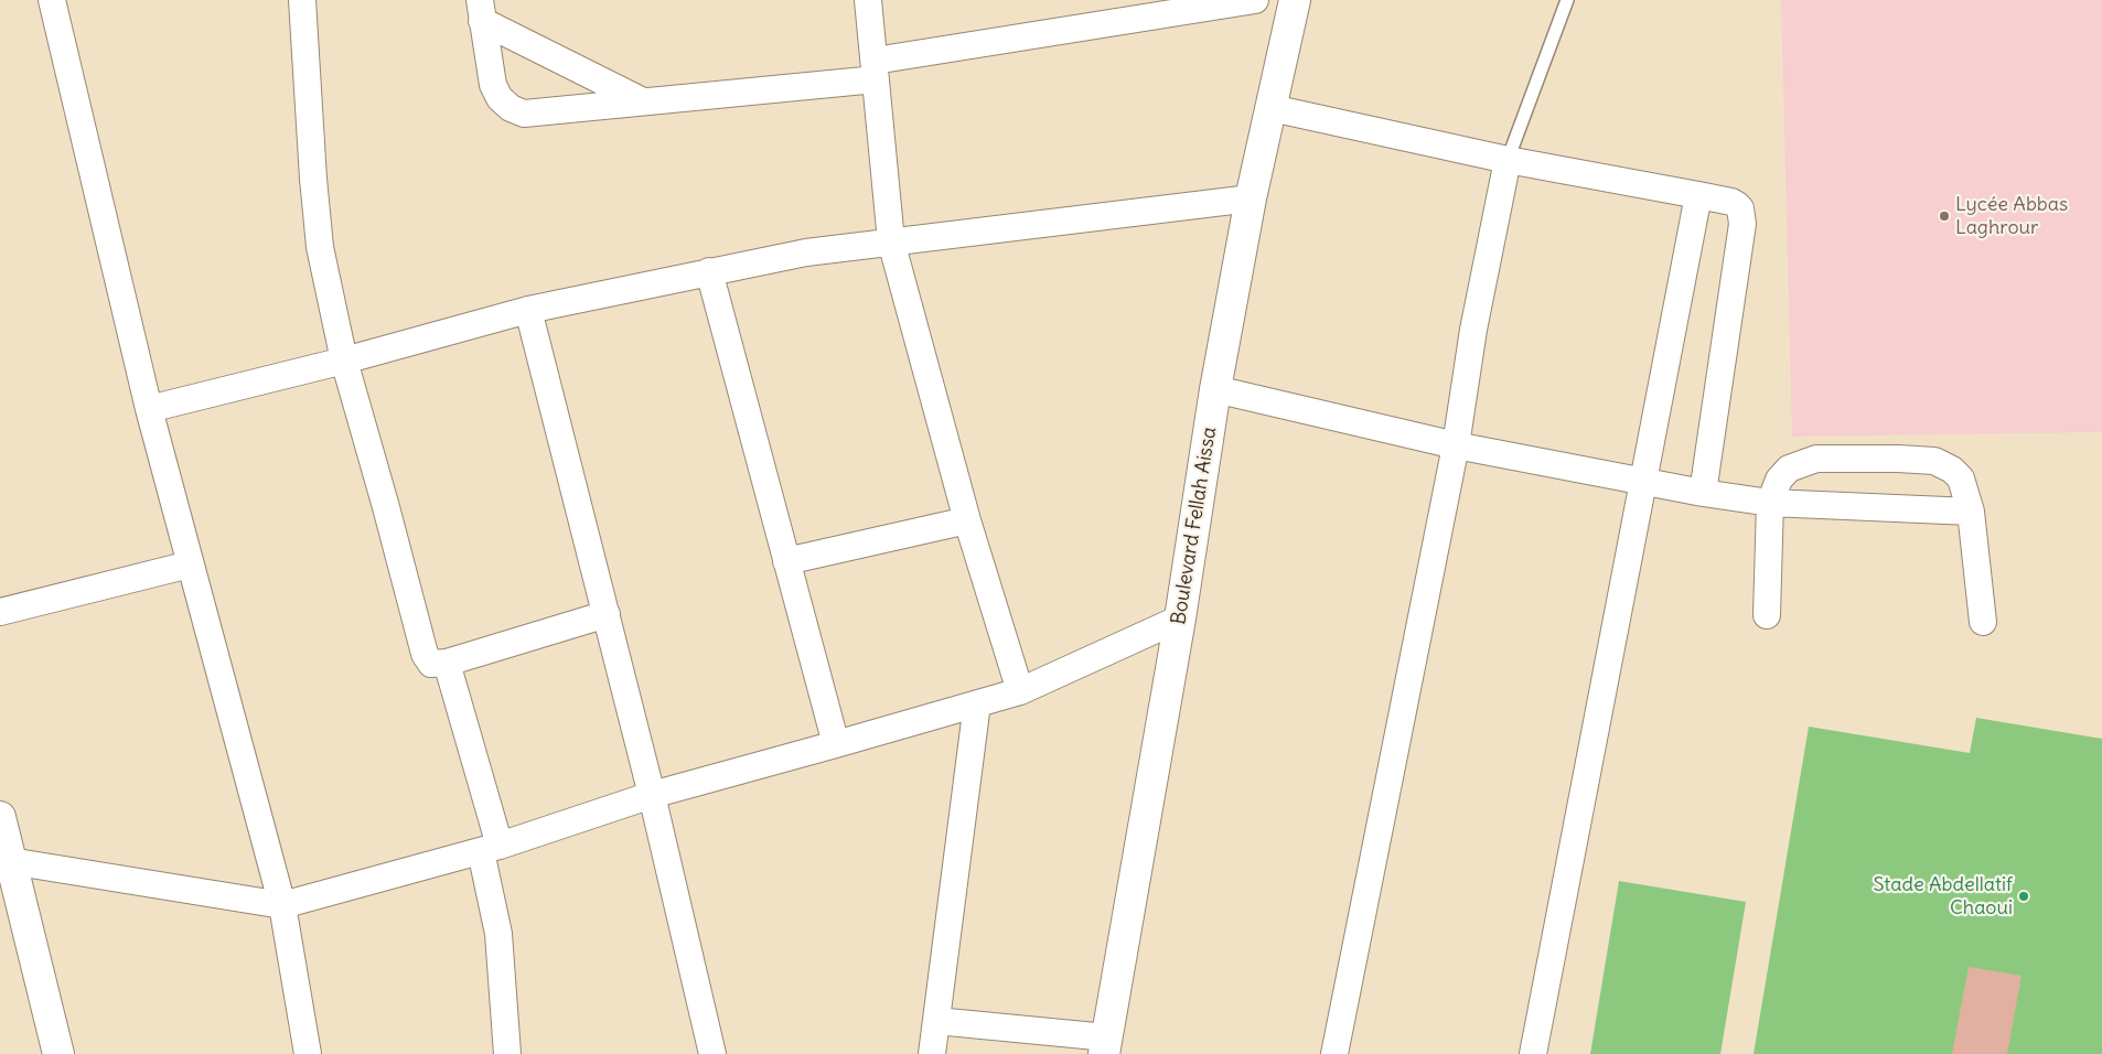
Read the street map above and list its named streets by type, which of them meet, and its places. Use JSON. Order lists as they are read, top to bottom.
{
  "streets": {
    "street": ["Boulevard Fellah Aissa"]
  },
  "places": ["Lycée Abbas Laghrour", "Stade Abdellatif Chaoui"]
}
